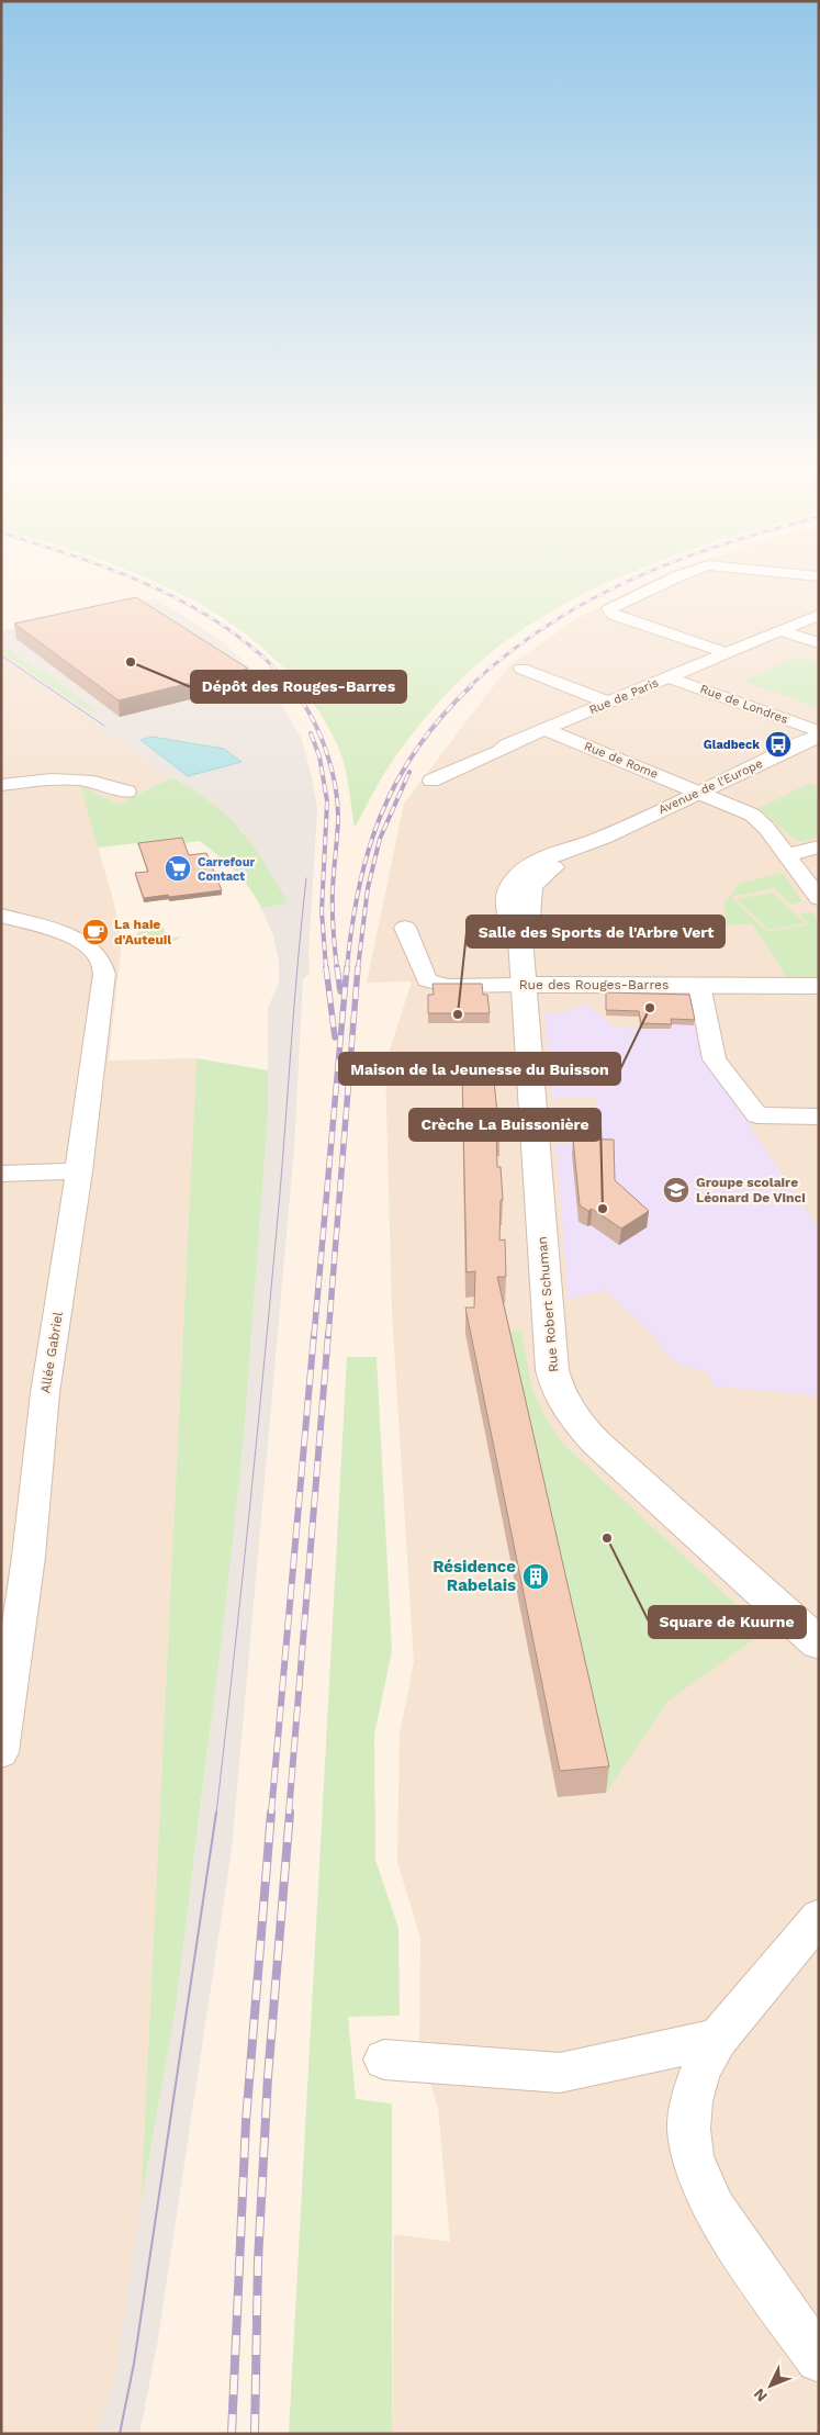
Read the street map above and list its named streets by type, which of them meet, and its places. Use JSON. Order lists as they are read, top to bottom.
{
  "streets": {
    "street": [
      "Rue de Paris",
      "Rue de Londres",
      "Rue de Rome",
      "Avenue de l'Europe",
      "Rue des Rouges-Barres",
      "Rue Robert Schuman",
      "Allée Gabriel"
    ]
  },
  "crossings": [
    ["Rue de Paris", "Rue de Londres"],
    ["Rue de Paris", "Rue de Rome"],
    ["Rue de Londres", "Avenue de l'Europe"],
    ["Rue de Rome", "Avenue de l'Europe"],
    ["Avenue de l'Europe", "Rue des Rouges-Barres"],
    ["Avenue de l'Europe", "Rue Robert Schuman"],
    ["Rue des Rouges-Barres", "Rue Robert Schuman"]
  ],
  "places": {
    "other": [
      "Dépôt des Rouges-Barres",
      "Maison de la Jeunesse du Buisson",
      "Salle des Sports de l'Arbre Vert",
      "Crèche La Buissonière",
      "Square de Kuurne"
    ],
    "bus stop": ["Gladbeck"],
    "supermarket": ["Carrefour Contact"],
    "cafe": ["La haie d'Auteuil"],
    "school or university": ["Groupe scolaire Léonard De Vinci"],
    "building": ["Résidence Rabelais"]
  },
  "north": "bottom left"
}
